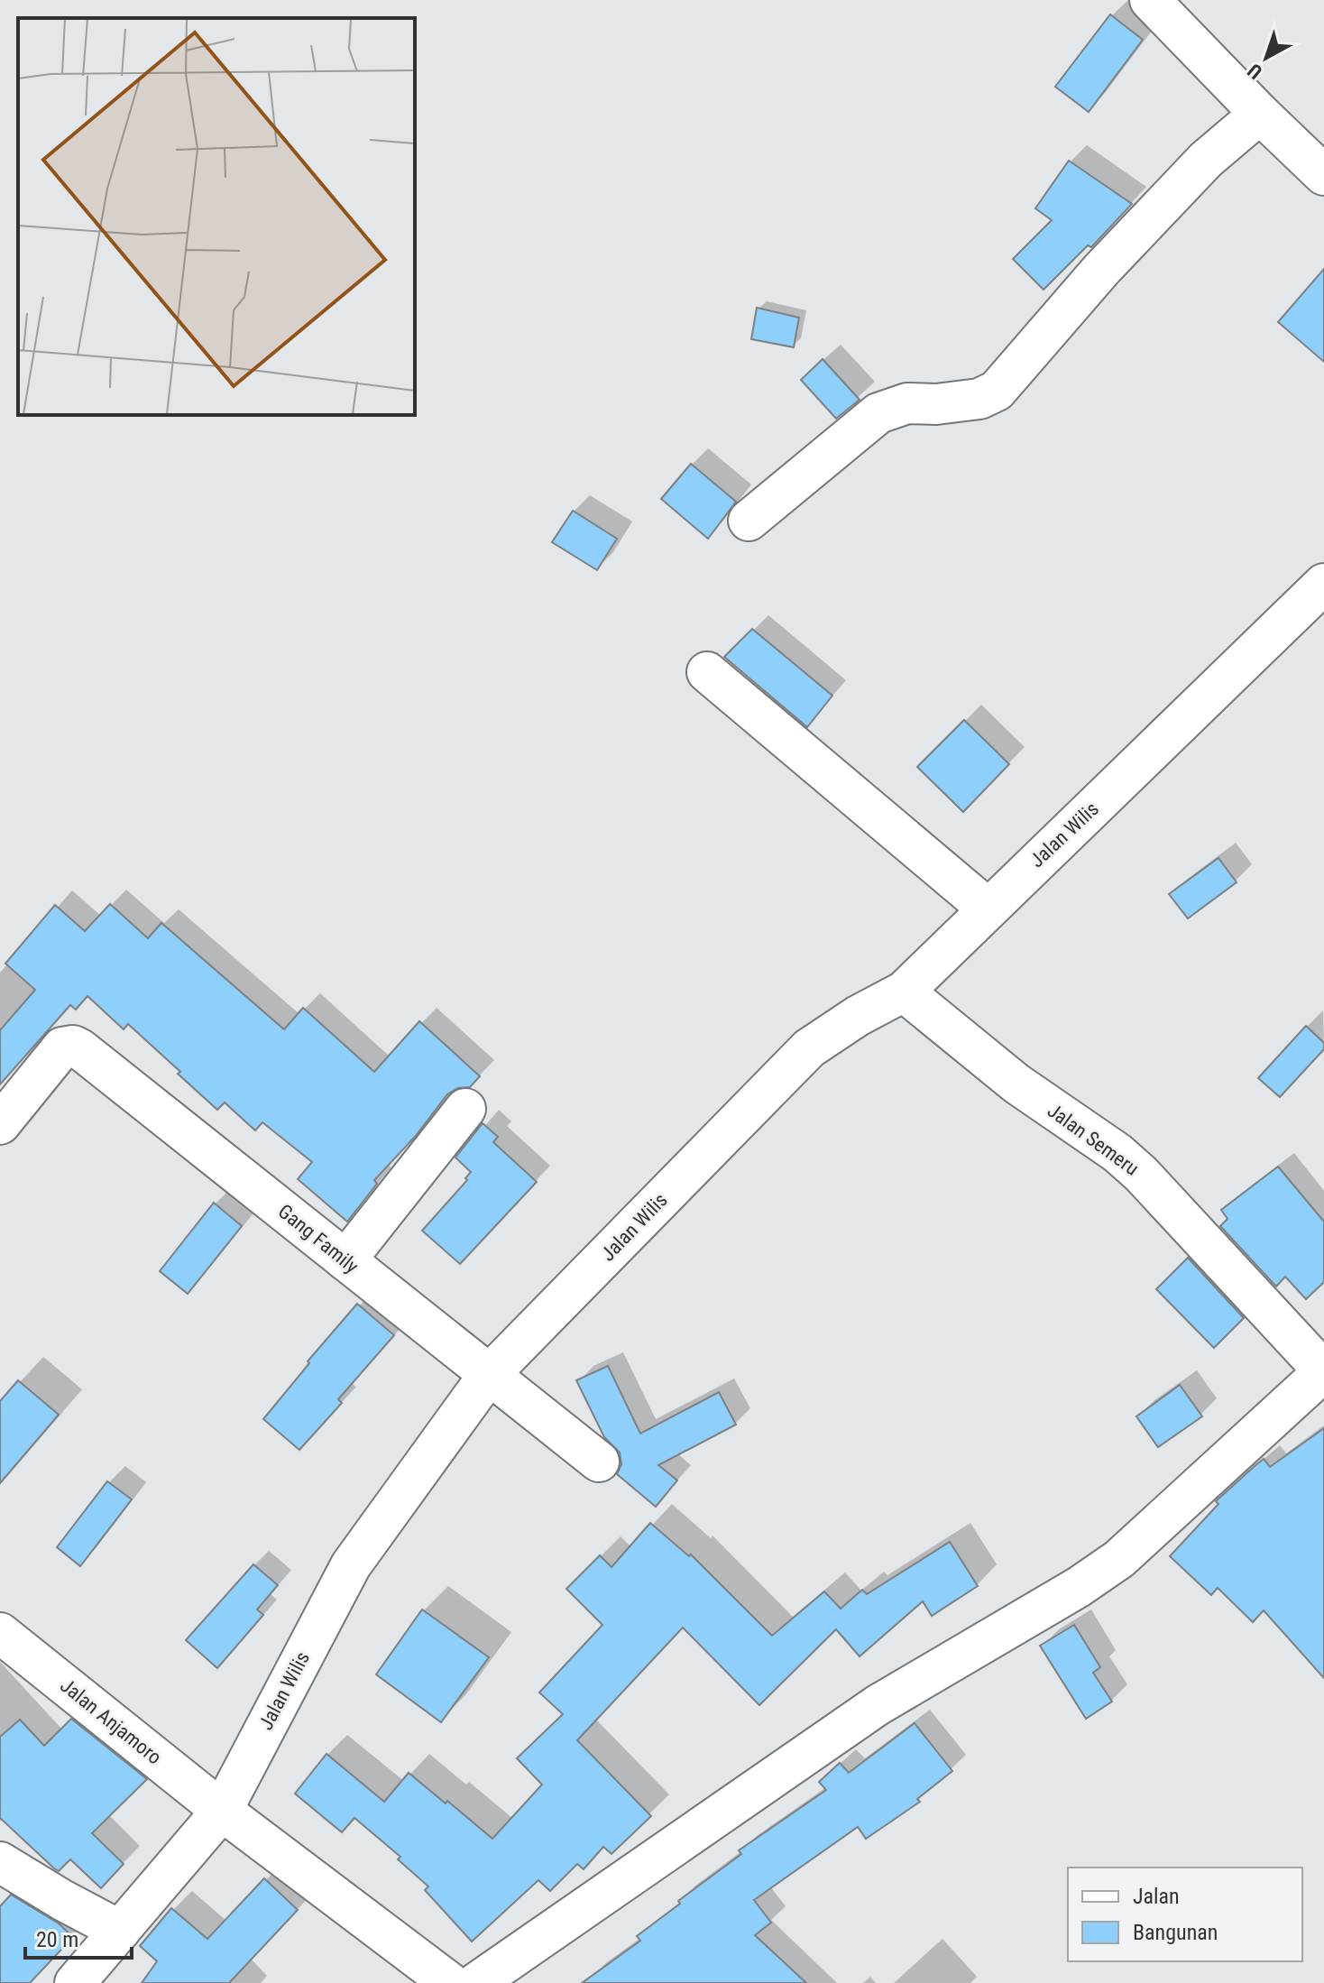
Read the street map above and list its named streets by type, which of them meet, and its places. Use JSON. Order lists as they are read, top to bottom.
{
  "streets": {
    "street": [
      "Jalan Wilis",
      "Jalan Semeru",
      "Gang Family",
      "Jalan Anjamoro"
    ]
  },
  "crossings": [
    ["Jalan Wilis", "Jalan Semeru"],
    ["Jalan Wilis", "Gang Family"],
    ["Jalan Wilis", "Jalan Anjamoro"]
  ],
  "legend": ["Jalan", "Bangunan"],
  "scale_bar": "20 m",
  "north": "bottom left"
}
